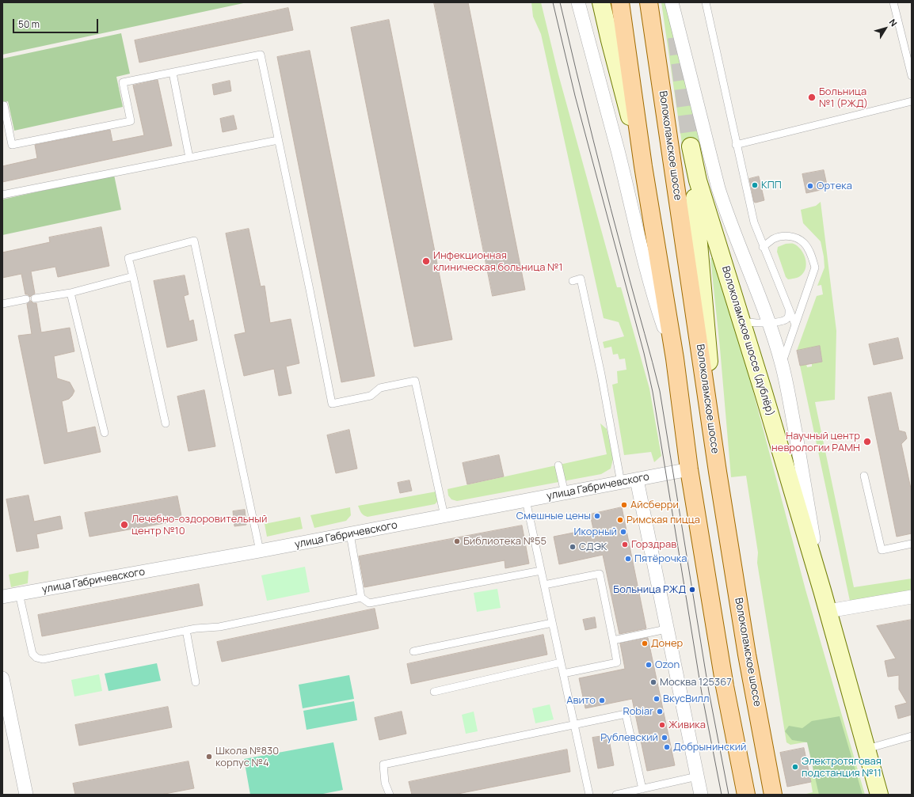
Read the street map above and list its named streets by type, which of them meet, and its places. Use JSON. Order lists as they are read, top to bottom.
{
  "streets": {
    "main road": ["Волоколамское шоссе"],
    "street": ["Волоколамское шоссе (дублёр)", "улица Габричевского"]
  },
  "crossings": [
    ["Волоколамское шоссе", "Волоколамское шоссе (дублёр)"]
  ],
  "places": [
    "Больница №1 (РЖД)",
    "КПП",
    "Ортека",
    "Инфекционная клиническая больница №1",
    "Научный центр неврологии РАМН",
    "Айсберри",
    "Смешные цены",
    "Римская пицца",
    "Лечебно-оздоровительный центр №10",
    "Икорный",
    "Библиотека №55",
    "Горздрав",
    "СДЭК",
    "Пятёрочка",
    "Больница РЖД",
    "Донер",
    "Ozon",
    "Москва 125367",
    "ВкусВилл",
    "Авито",
    "Robiar",
    "Живика",
    "Рублевский",
    "Добрынинский",
    "Школа №830 корпус №4",
    "Электротяговая подстанция №11"
  ],
  "scale_bar": "50 m",
  "north": "top right"
}
